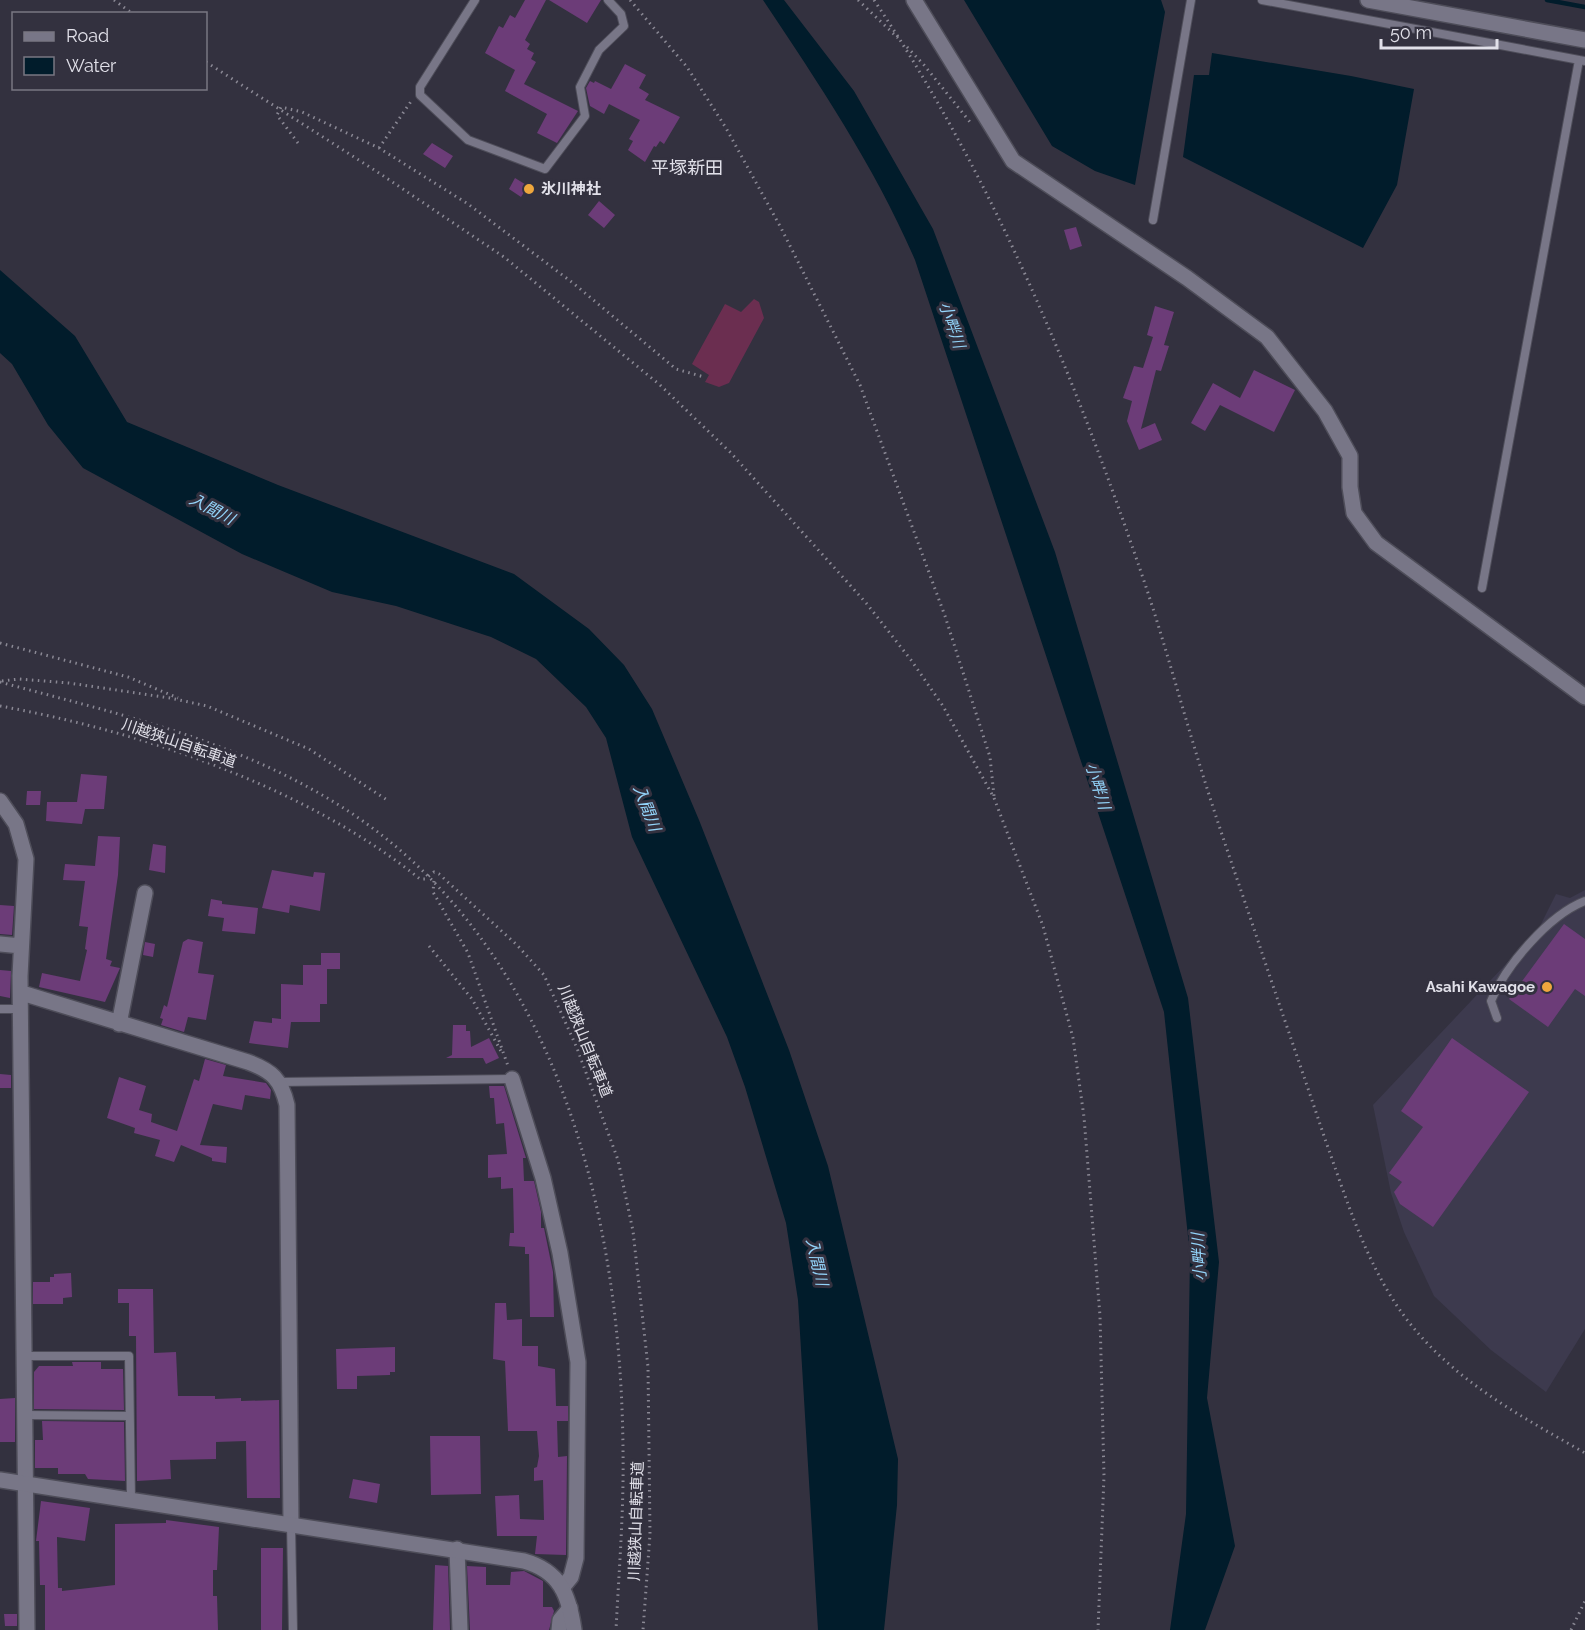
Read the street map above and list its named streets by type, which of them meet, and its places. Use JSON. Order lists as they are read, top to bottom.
{
  "streets": {
    "path": ["川越狭山自転車道"]
  },
  "districts": ["平塚新田"],
  "water": ["小畔川", "入間川"],
  "places": ["氷川神社", "Asahi Kawagoe"],
  "legend": ["Road", "Water"],
  "scale_bar": "50 m"
}
